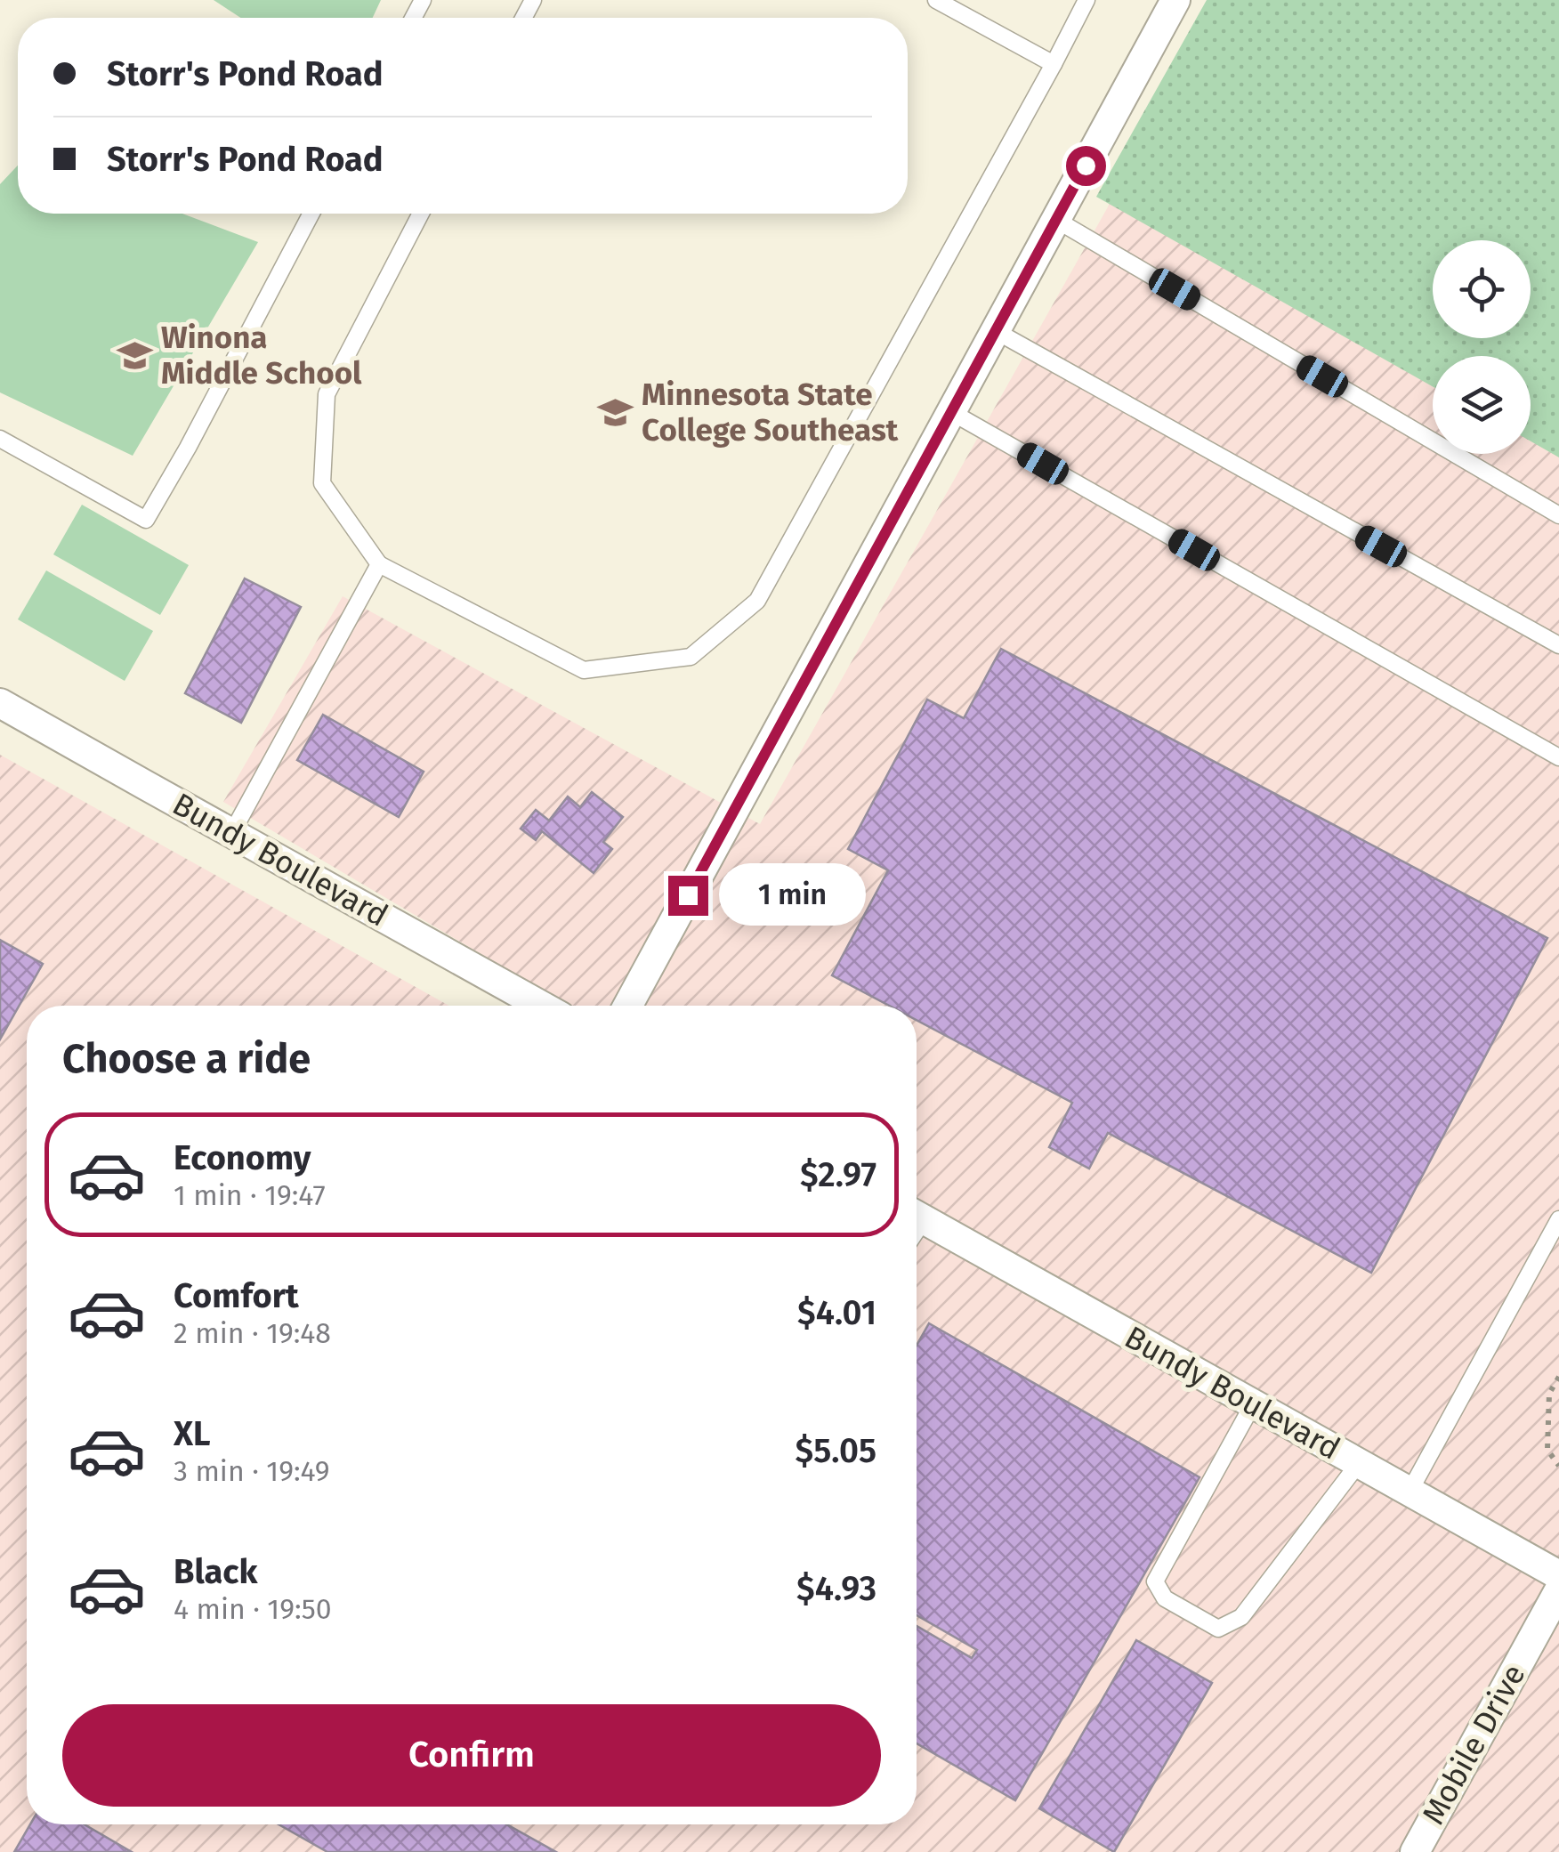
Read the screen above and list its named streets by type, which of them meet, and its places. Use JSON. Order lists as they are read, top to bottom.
{
  "streets": {
    "street": ["Bundy Boulevard", "Mobile Drive"]
  },
  "places": {
    "school or university": ["Winona Middle School", "Minnesota State College Southeast"]
  },
  "page": {
    "banner": ["Storr's Pond Road", "Storr's Pond Road"],
    "bubble": "1 min",
    "heading": "Choose a ride",
    "list": [
      {
        "name": "Economy",
        "note": "1 min · 19:47",
        "value": "$2.97"
      },
      {
        "name": "Comfort",
        "note": "2 min · 19:48",
        "value": "$4.01"
      },
      {
        "name": "XL",
        "note": "3 min · 19:49",
        "value": "$5.05"
      },
      {
        "name": "Black",
        "note": "4 min · 19:50",
        "value": "$4.93"
      }
    ],
    "buttons": "Confirm"
  }
}
